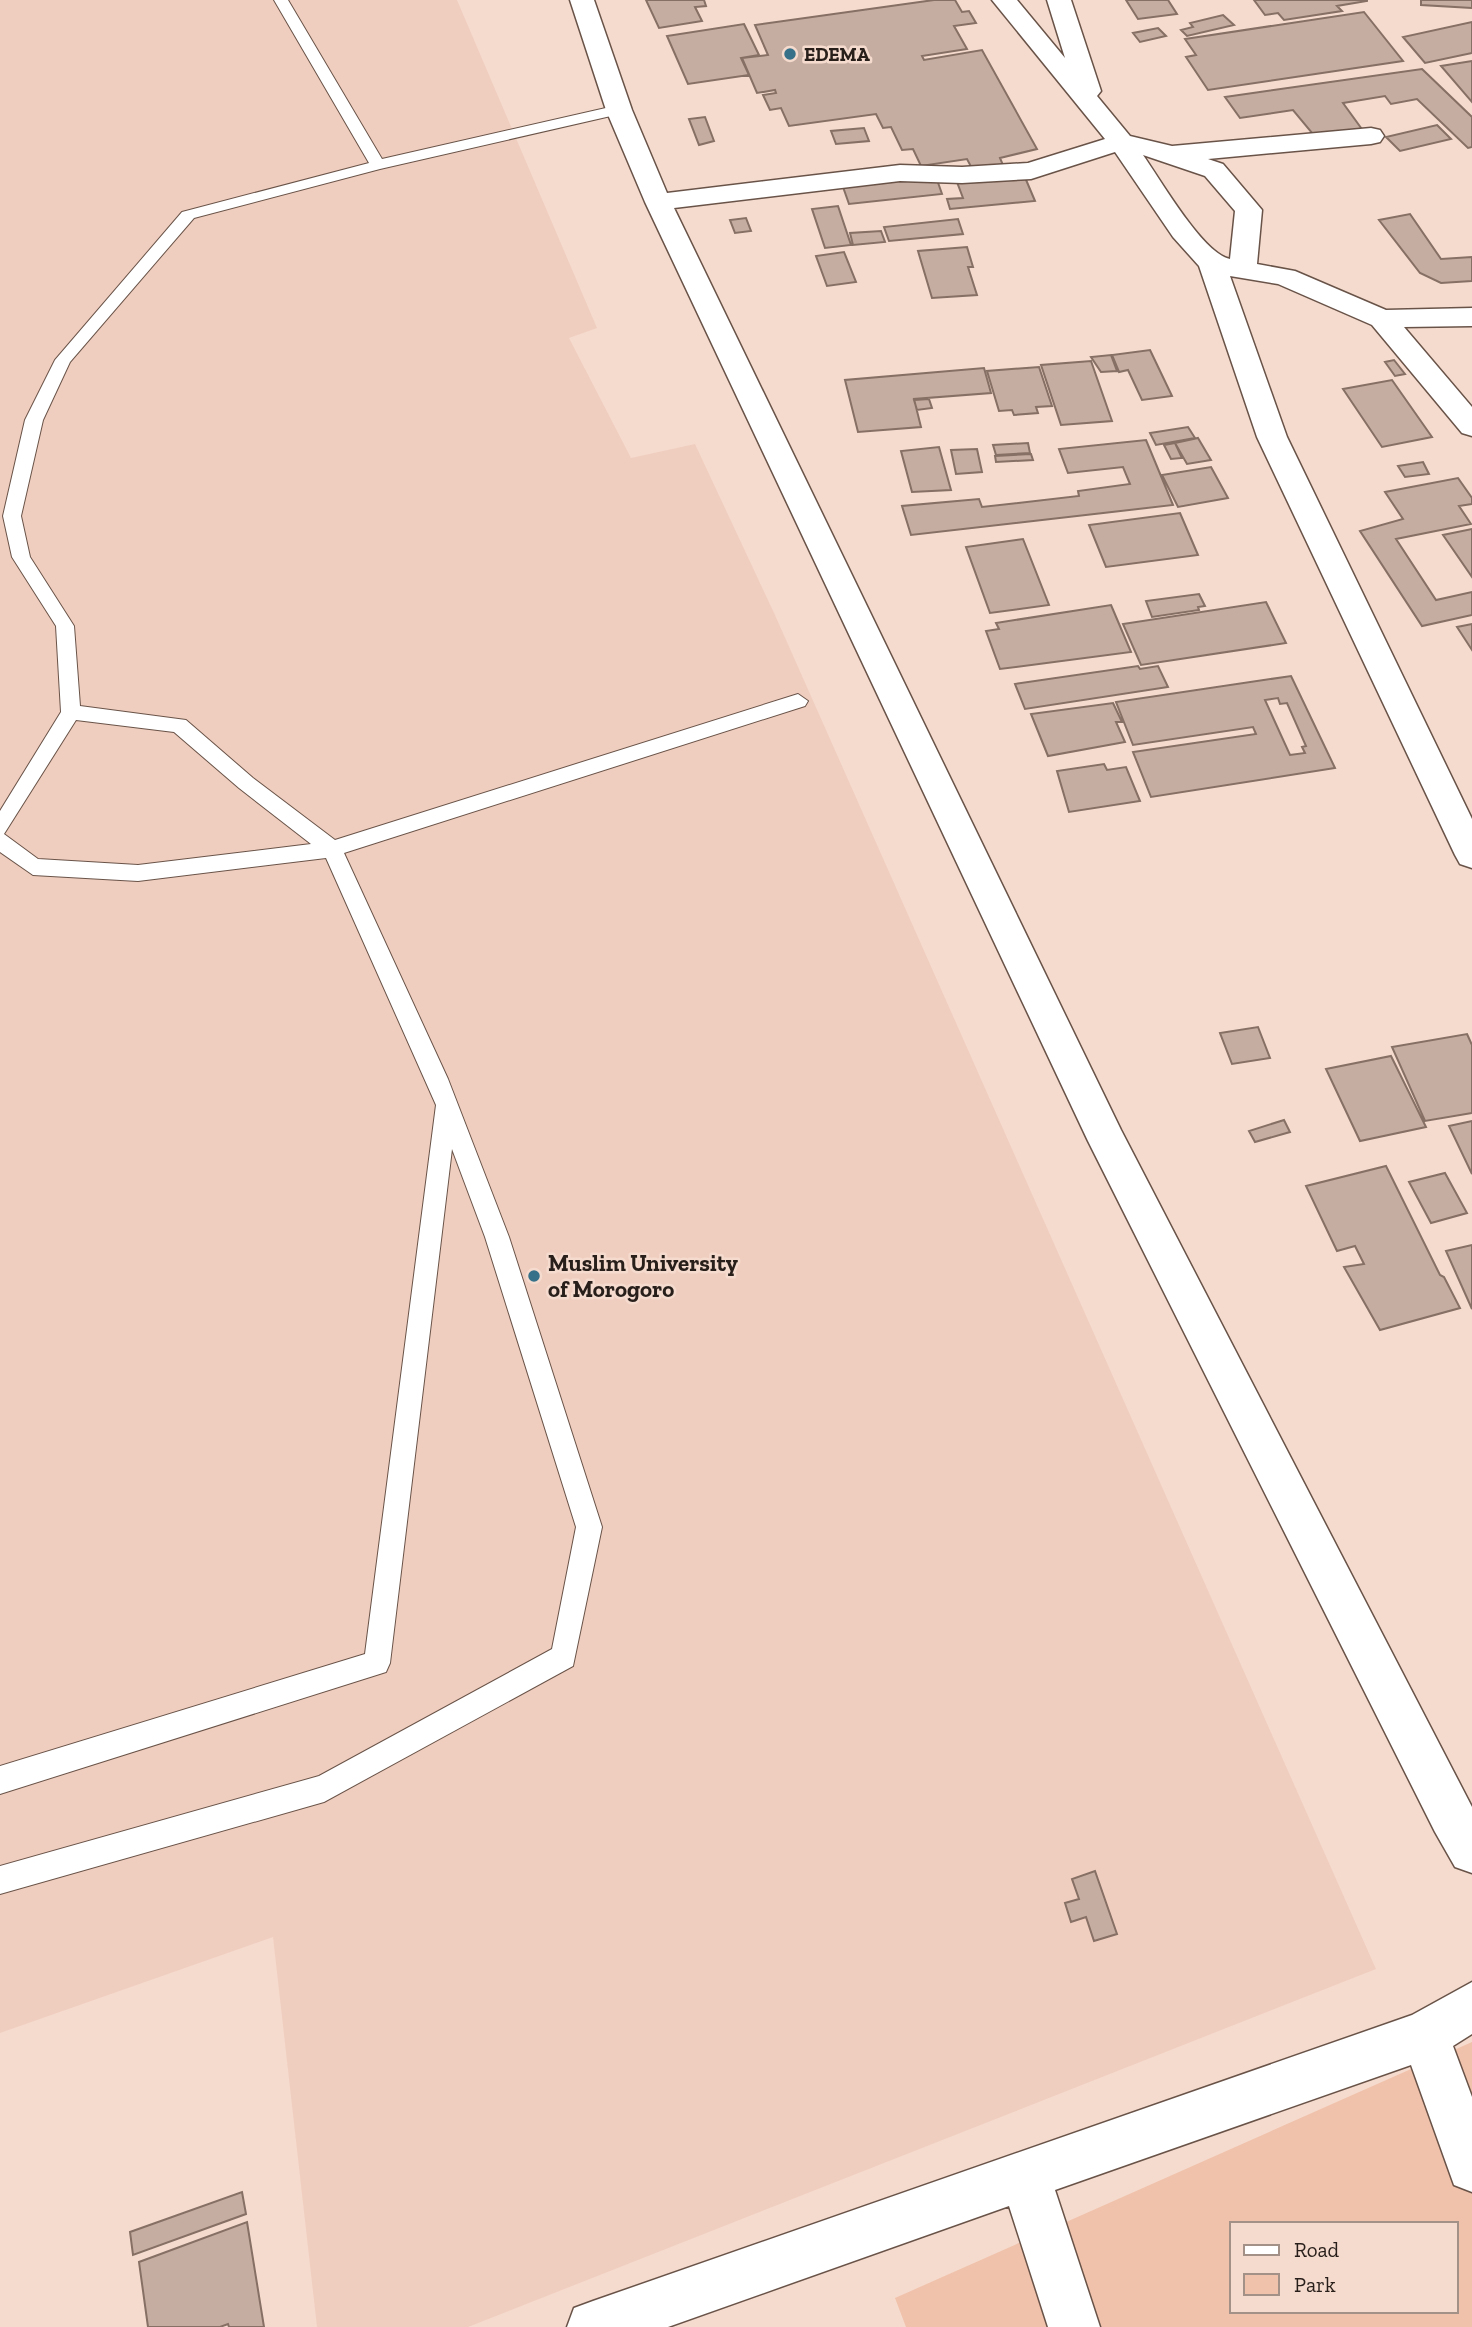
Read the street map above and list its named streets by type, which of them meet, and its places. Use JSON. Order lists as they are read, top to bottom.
{
  "places": ["EDEMA", "Muslim University of Morogoro"],
  "legend": ["Road", "Park"]
}
